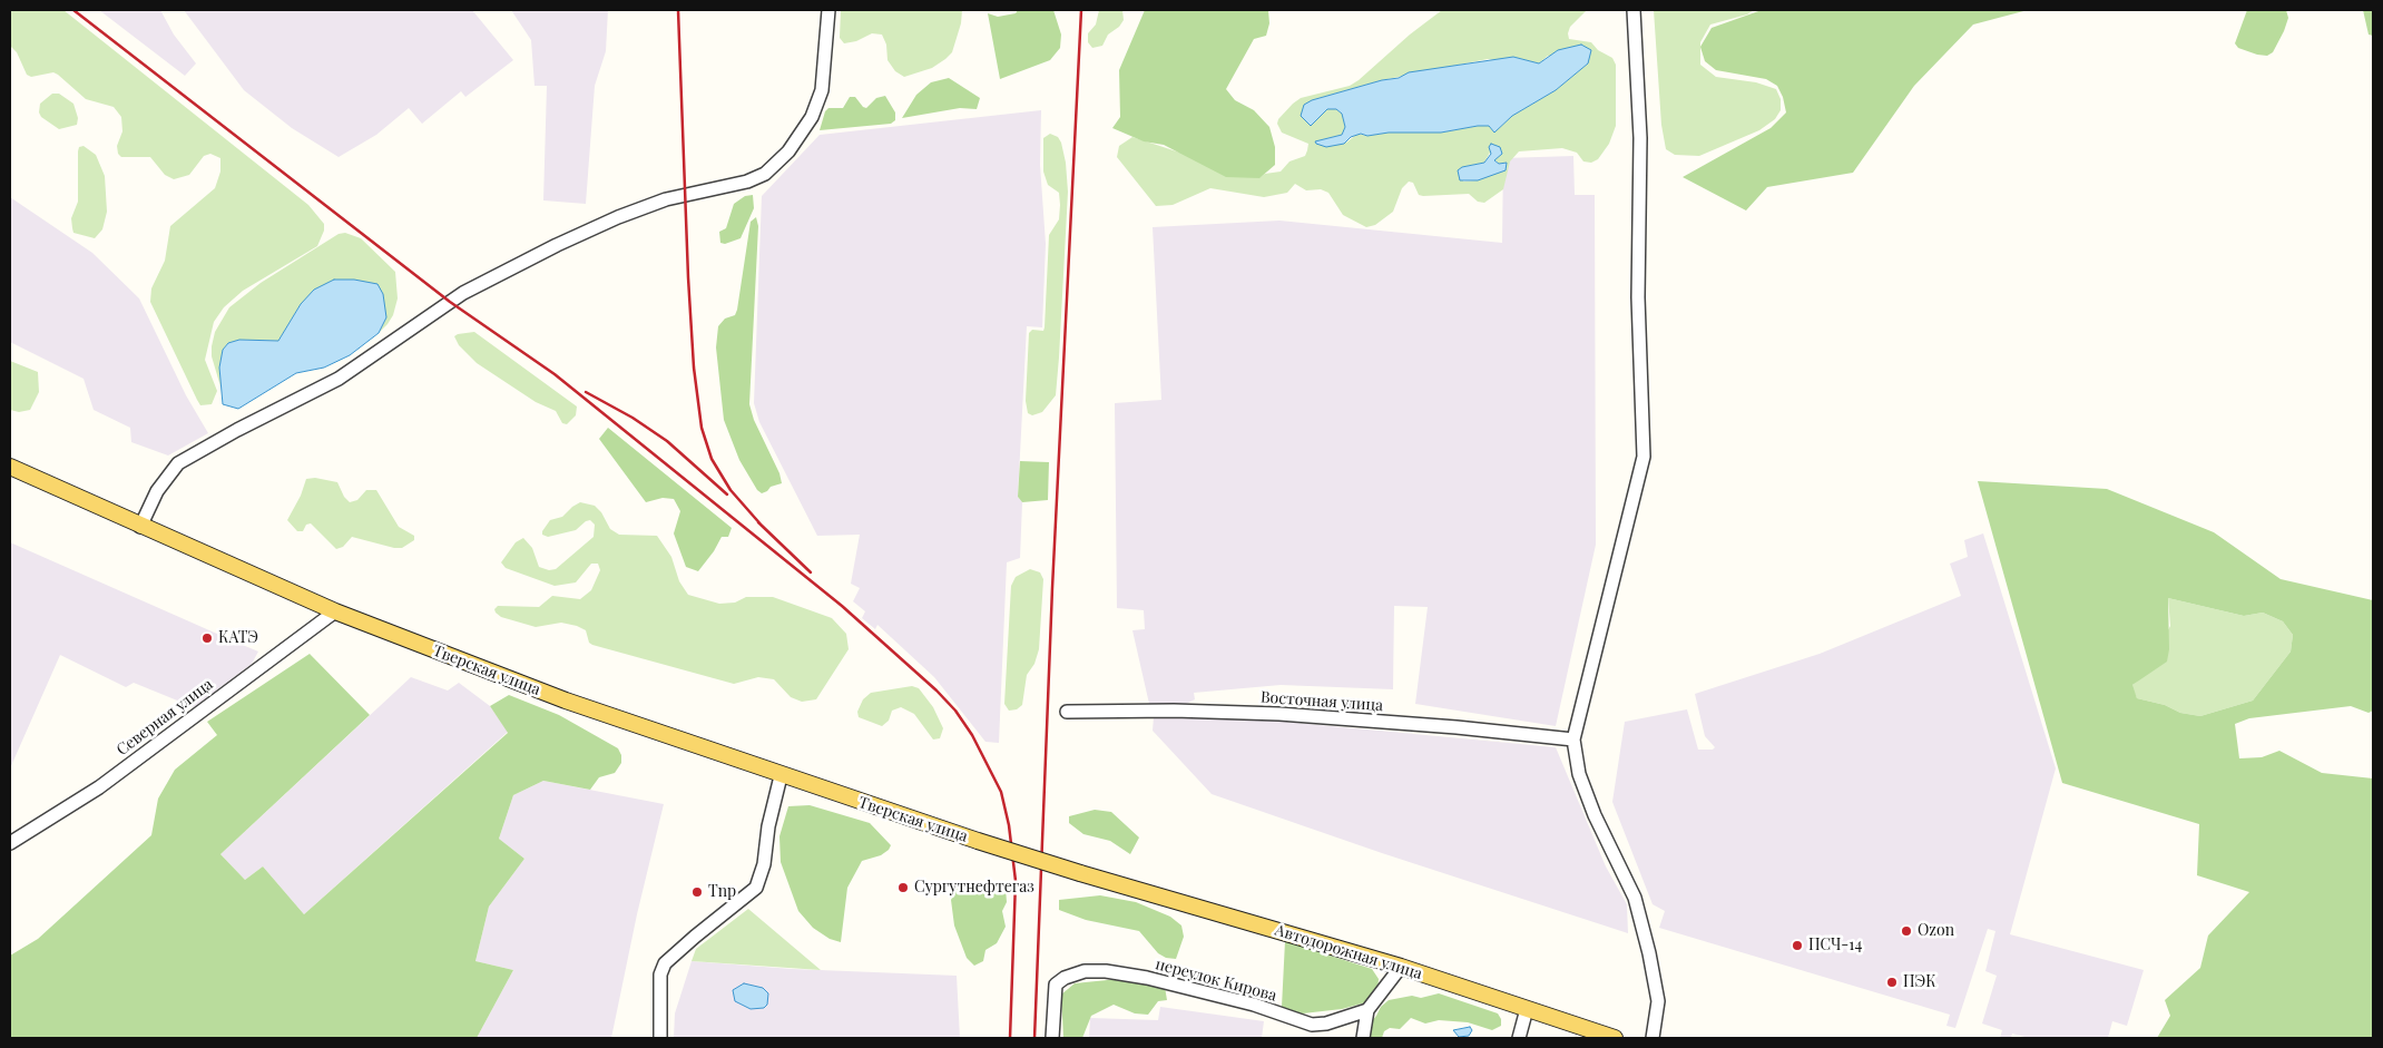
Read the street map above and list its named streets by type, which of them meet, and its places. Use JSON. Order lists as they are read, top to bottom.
{
  "streets": {
    "main road": ["Тверская улица", "Автодорожная улица"],
    "street": ["Восточная улица", "Северная улица", "переулок Кирова"]
  },
  "crossings": [
    ["Тверская улица", "Северная улица"],
    ["Тверская улица", "Автодорожная улица"]
  ],
  "places": [
    "КАТЭ",
    "Сургутнефтегаз",
    "Tnp",
    "Ozon",
    "ПСЧ-14",
    "ПЭК"
  ]
}
